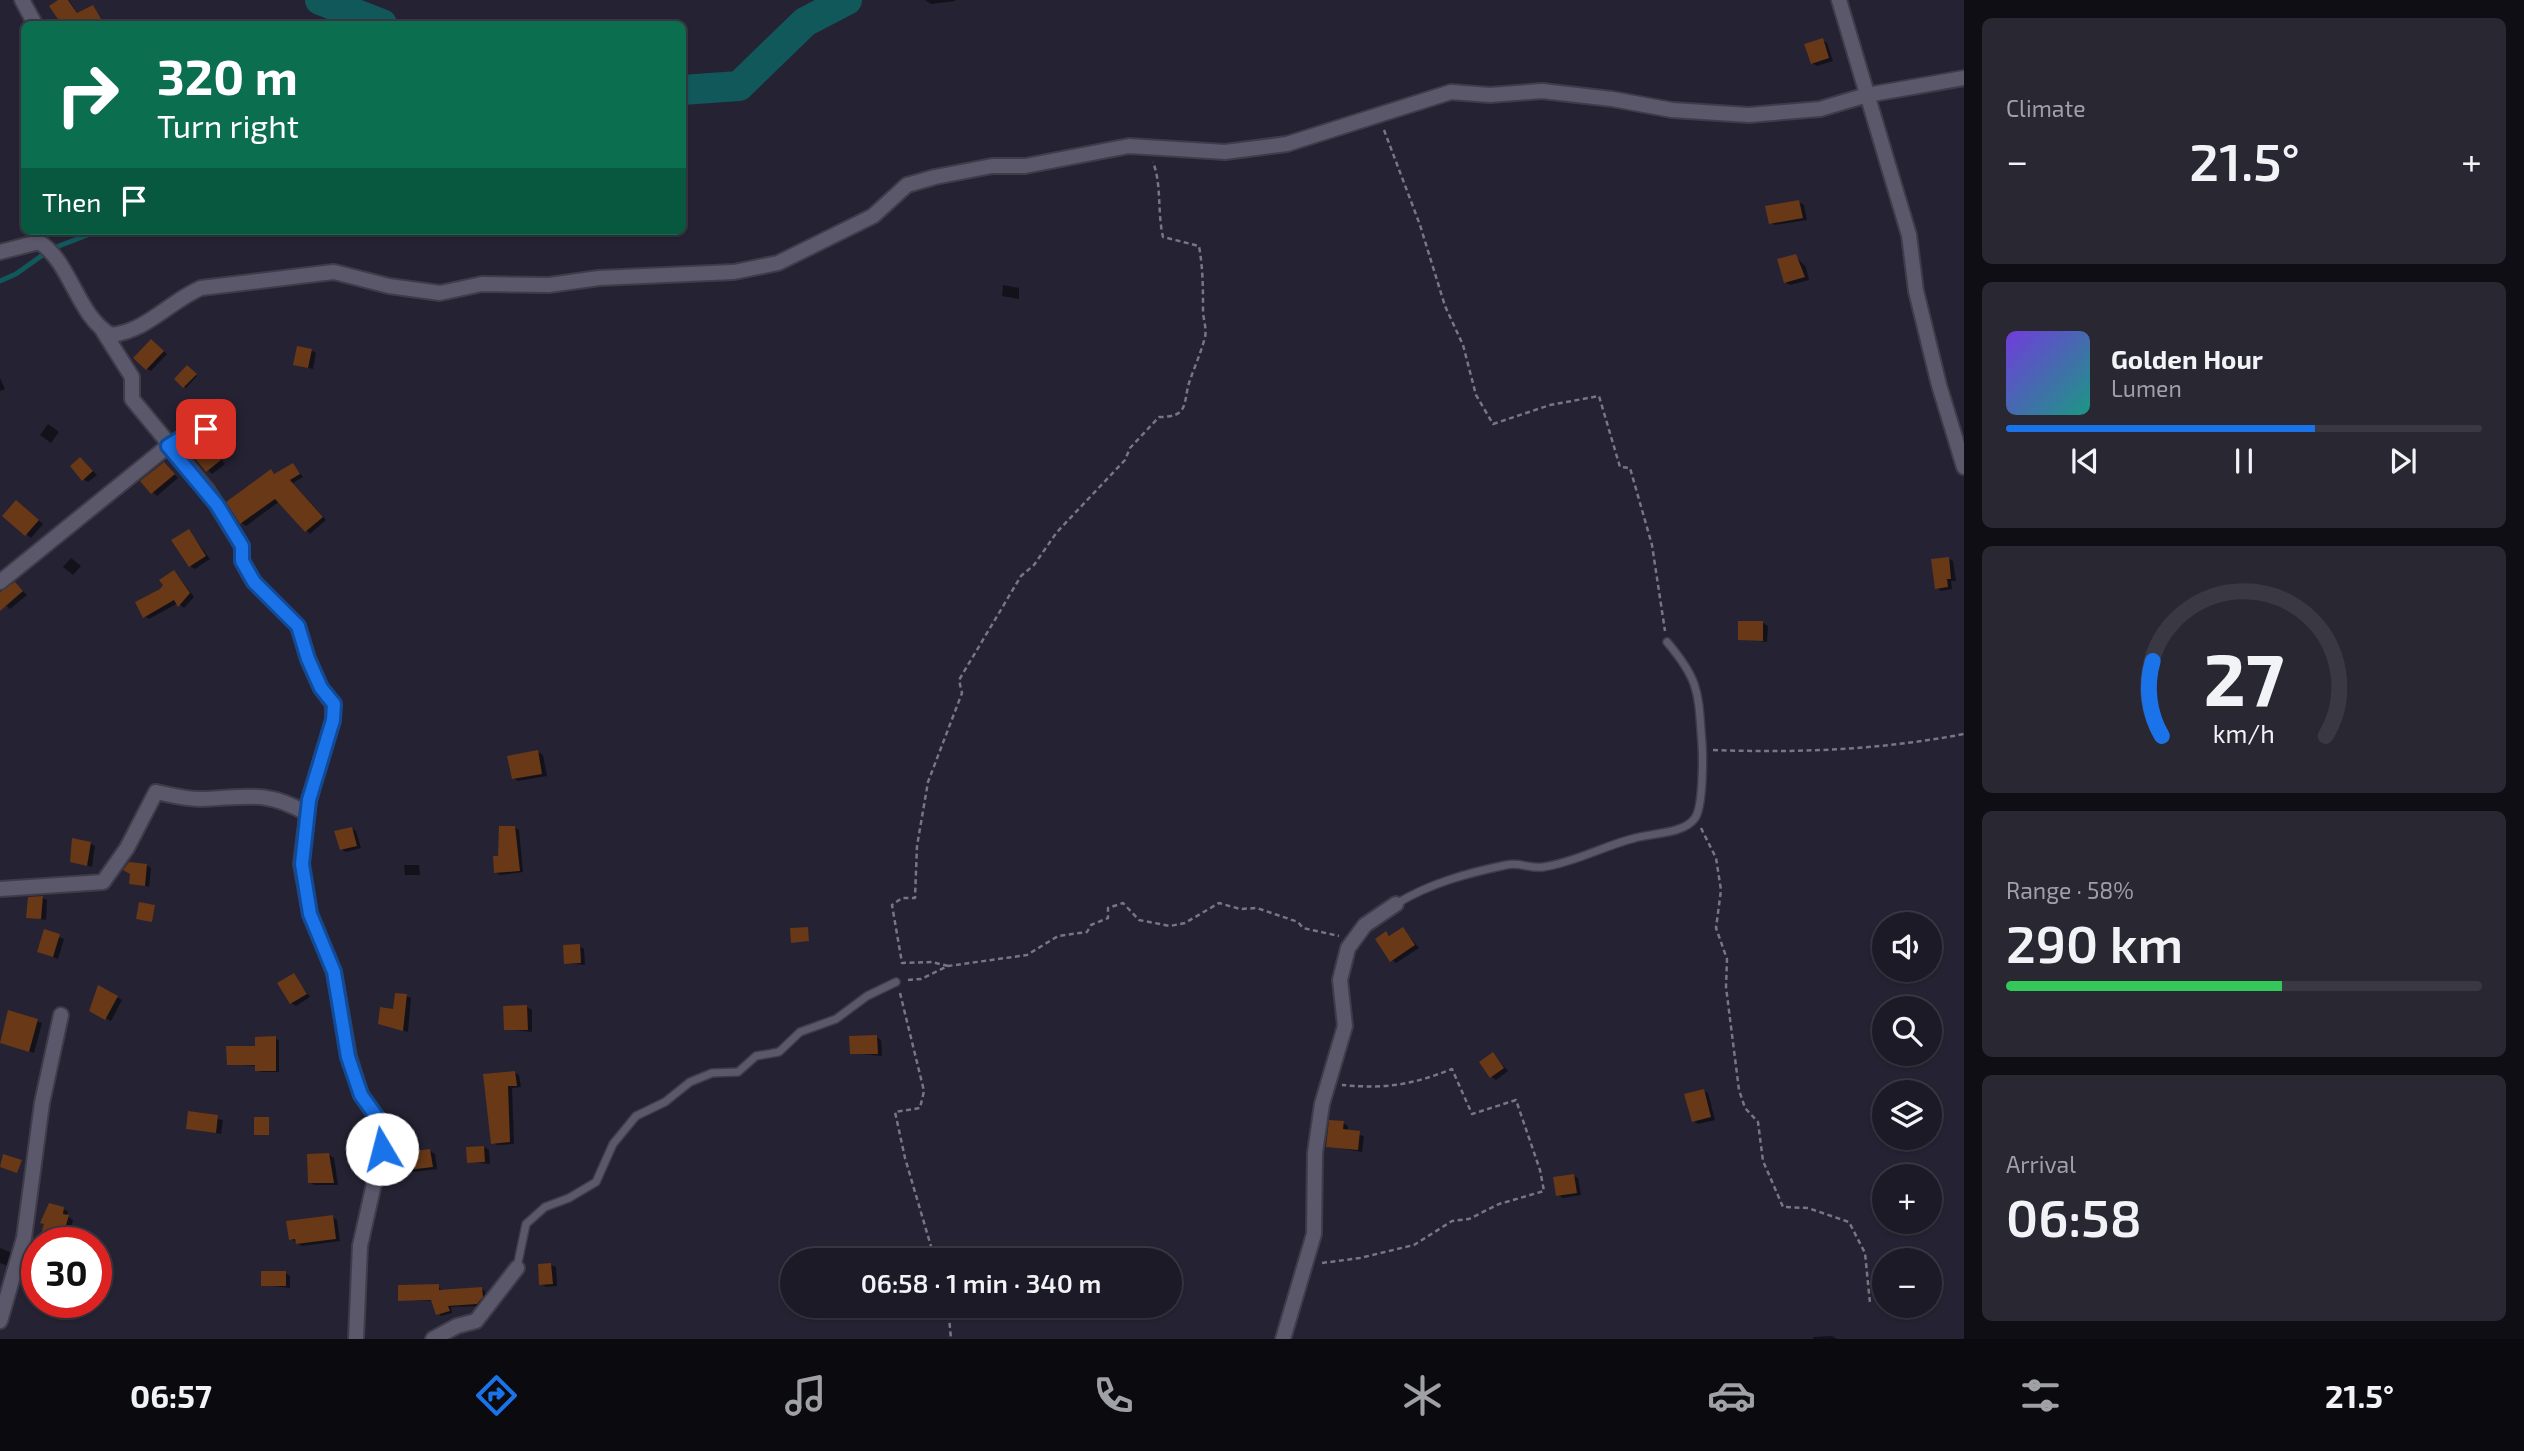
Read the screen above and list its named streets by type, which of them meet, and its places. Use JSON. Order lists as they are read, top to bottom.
{
  "page": {
    "tile": [
      "Climate",
      ["Range · 58%", "290 km"],
      ["Arrival", "06:58"]
    ],
    "turn": ["320 m", "Turn right"],
    "heat": ["−", "21.5°", "+"],
    "then": "Then",
    "song": ["Golden Hour", "Lumen"],
    "map_buttons": ["+", "−"],
    "limit": "30",
    "trip": "06:58 · 1 min · 340 m",
    "tabs": ["06:57", "21.5°"],
    "gauge": ["27", "km/h"]
  }
}
